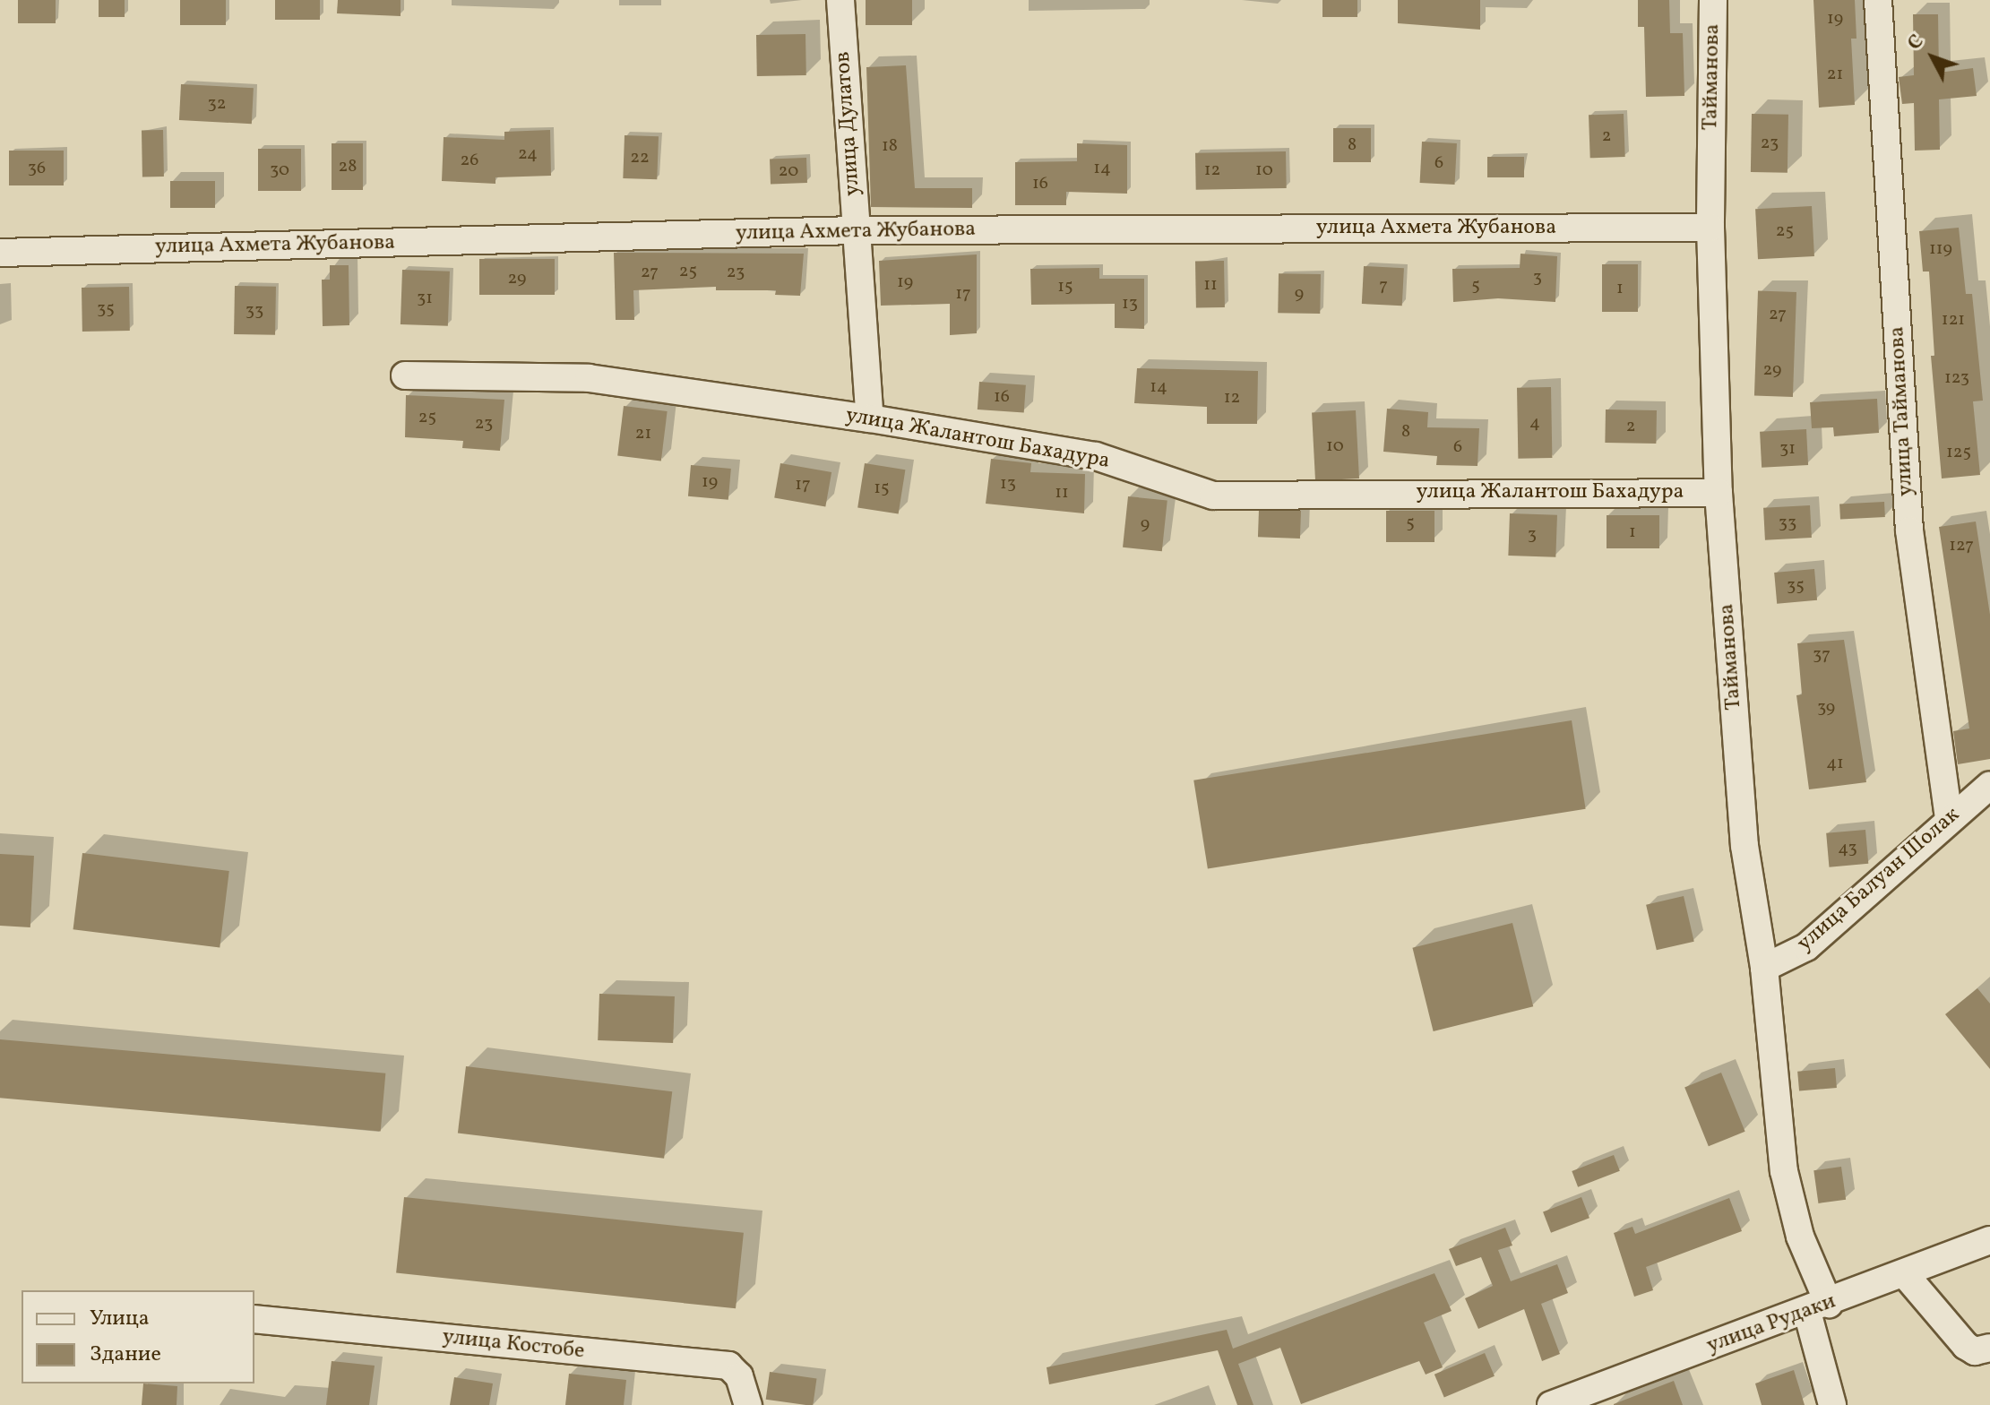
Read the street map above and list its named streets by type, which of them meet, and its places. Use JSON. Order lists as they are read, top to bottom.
{
  "streets": {
    "street": [
      "Тайманова",
      "улица Дулатов",
      "улица Ахмета Жубанова",
      "улица Тайманова",
      "улица Жалантош Бахадура",
      "улица Балуан Шолак",
      "улица Рудаки",
      "улица Костобе"
    ]
  },
  "crossings": [
    ["Тайманова", "улица Ахмета Жубанова"],
    ["Тайманова", "улица Жалантош Бахадура"],
    ["Тайманова", "улица Балуан Шолак"],
    ["Тайманова", "улица Рудаки"],
    ["улица Дулатов", "улица Ахмета Жубанова"],
    ["улица Дулатов", "улица Жалантош Бахадура"],
    ["улица Тайманова", "улица Балуан Шолак"]
  ],
  "house_numbers": [
    "19",
    "21",
    "32",
    "2",
    "23",
    "8",
    "18",
    "24",
    "22",
    "26",
    "6",
    "28",
    "36",
    "14",
    "30",
    "12",
    "10",
    "20",
    "16",
    "25",
    "119",
    "25",
    "27",
    "23",
    "3",
    "29",
    "19",
    "11",
    "7",
    "5",
    "15",
    "1",
    "17",
    "9",
    "31",
    "13",
    "35",
    "33",
    "27",
    "121",
    "29",
    "123",
    "14",
    "16",
    "12",
    "25",
    "4",
    "23",
    "2",
    "8",
    "21",
    "10",
    "6",
    "31",
    "125",
    "19",
    "13",
    "17",
    "15",
    "11",
    "5",
    "33",
    "9",
    "1",
    "3",
    "127",
    "35",
    "37",
    "39",
    "41",
    "43"
  ],
  "legend": ["Улица", "Здание"],
  "north": "top left"
}
